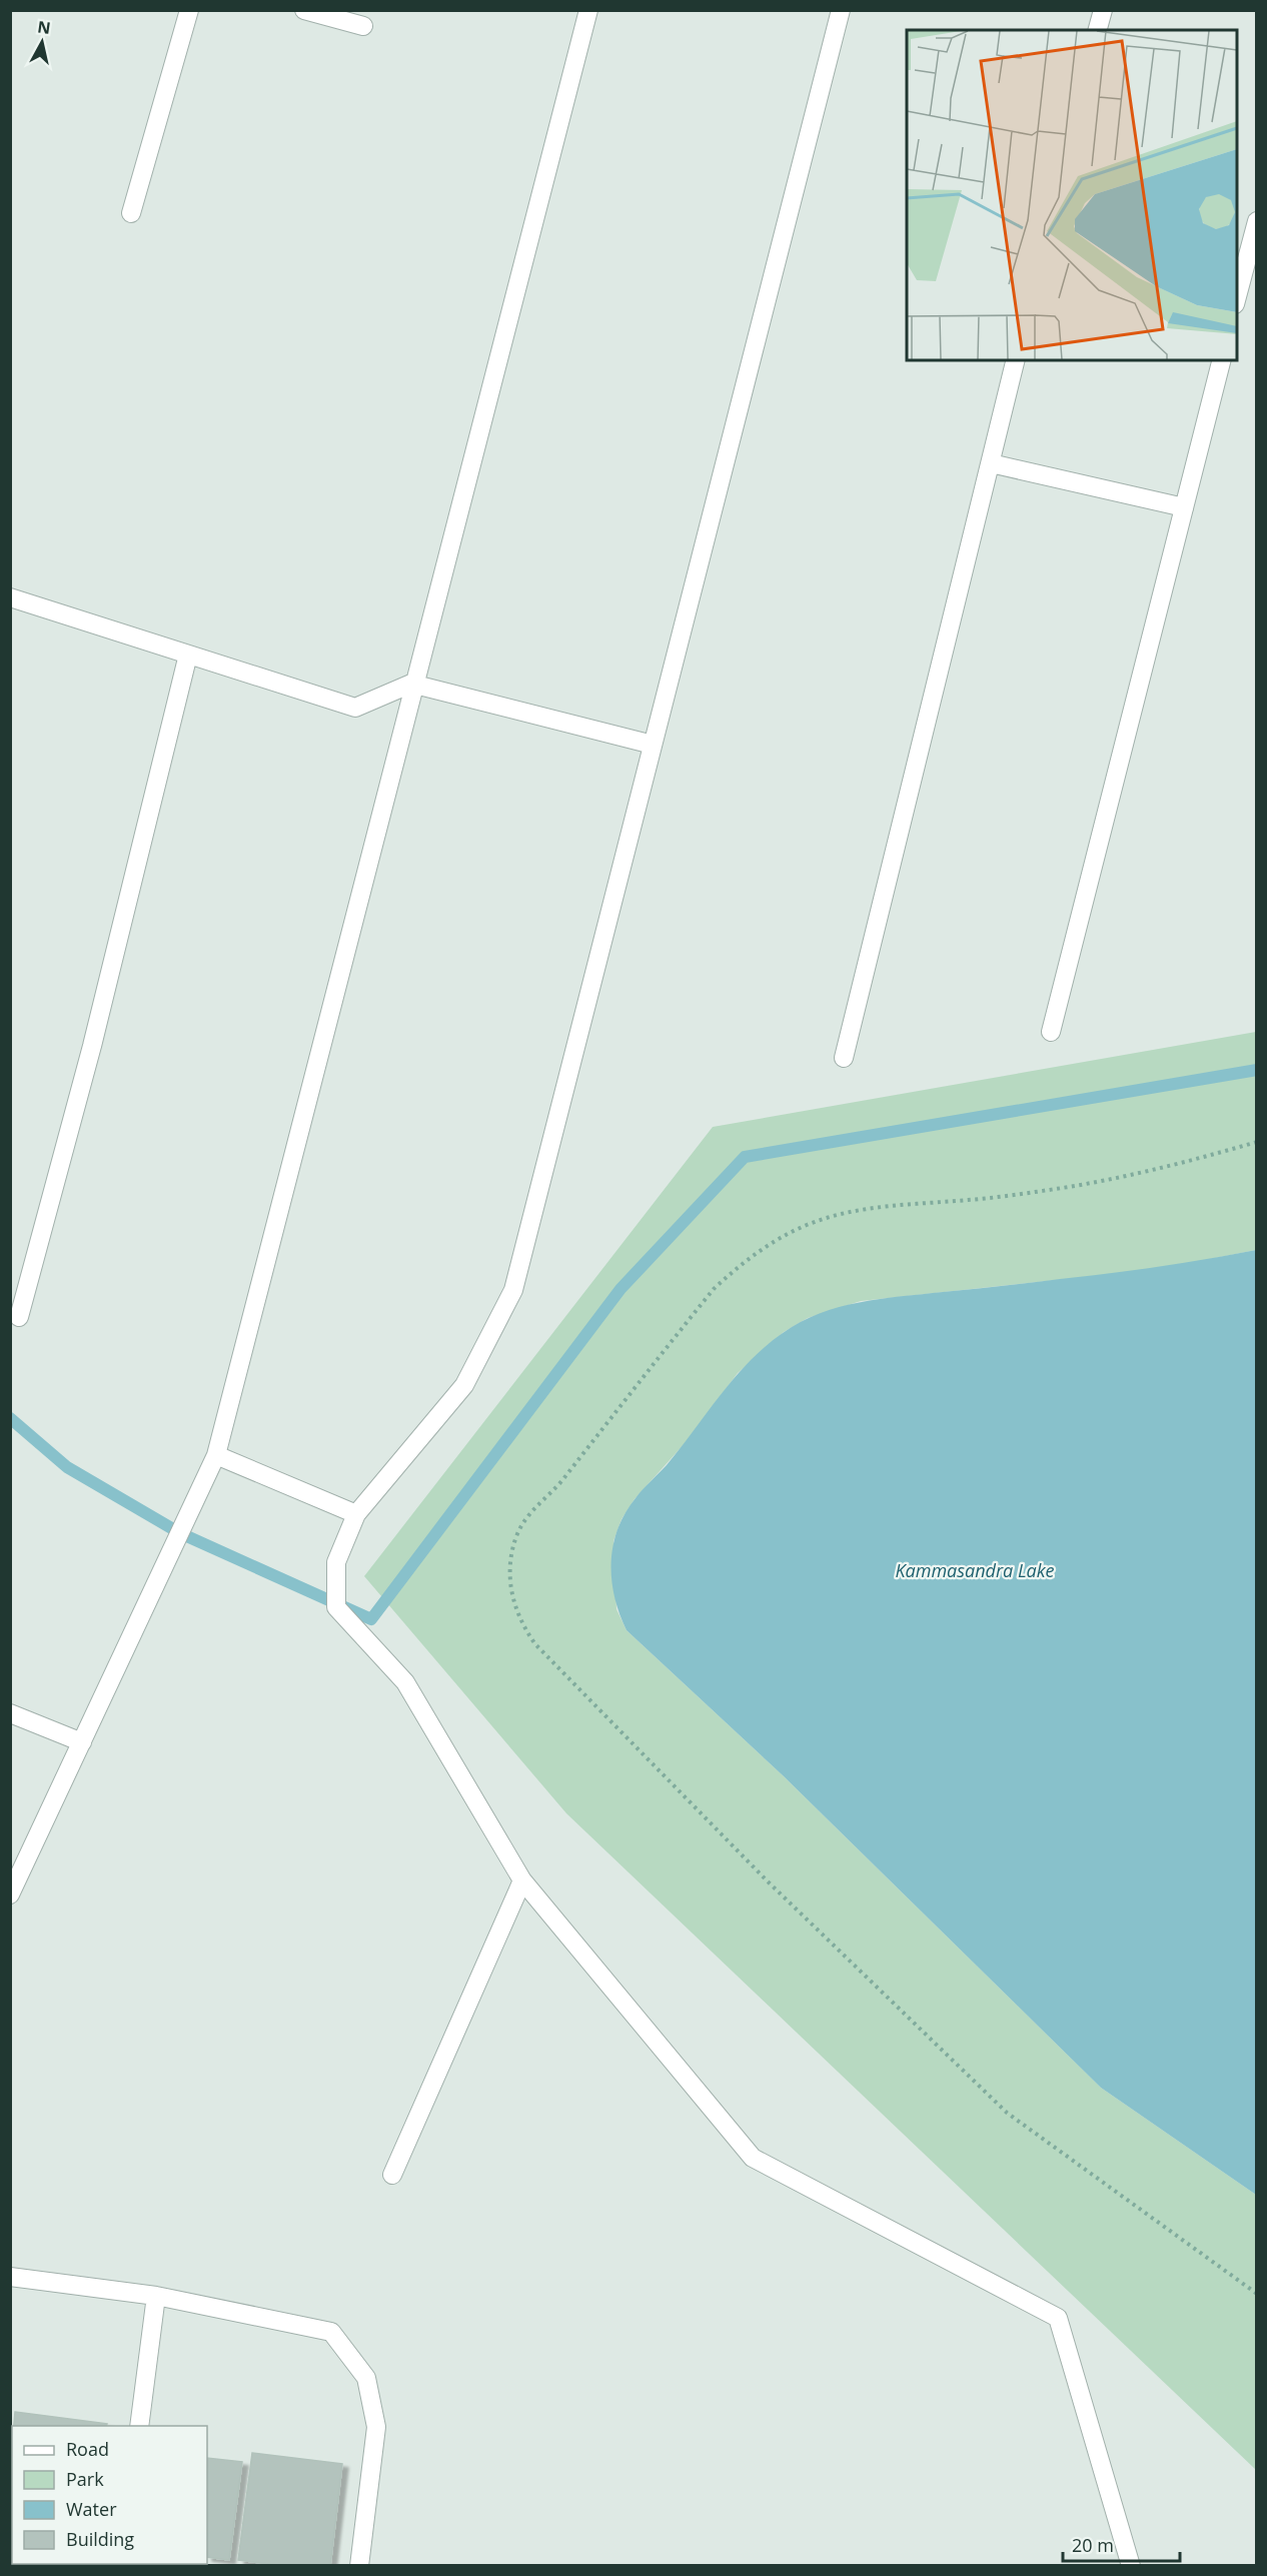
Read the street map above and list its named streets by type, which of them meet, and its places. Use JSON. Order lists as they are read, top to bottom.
{
  "water": ["Kammasandra Lake"],
  "legend": [
    "Road",
    "Park",
    "Water",
    "Building"
  ],
  "scale_bar": "20 m",
  "north": "top"
}
